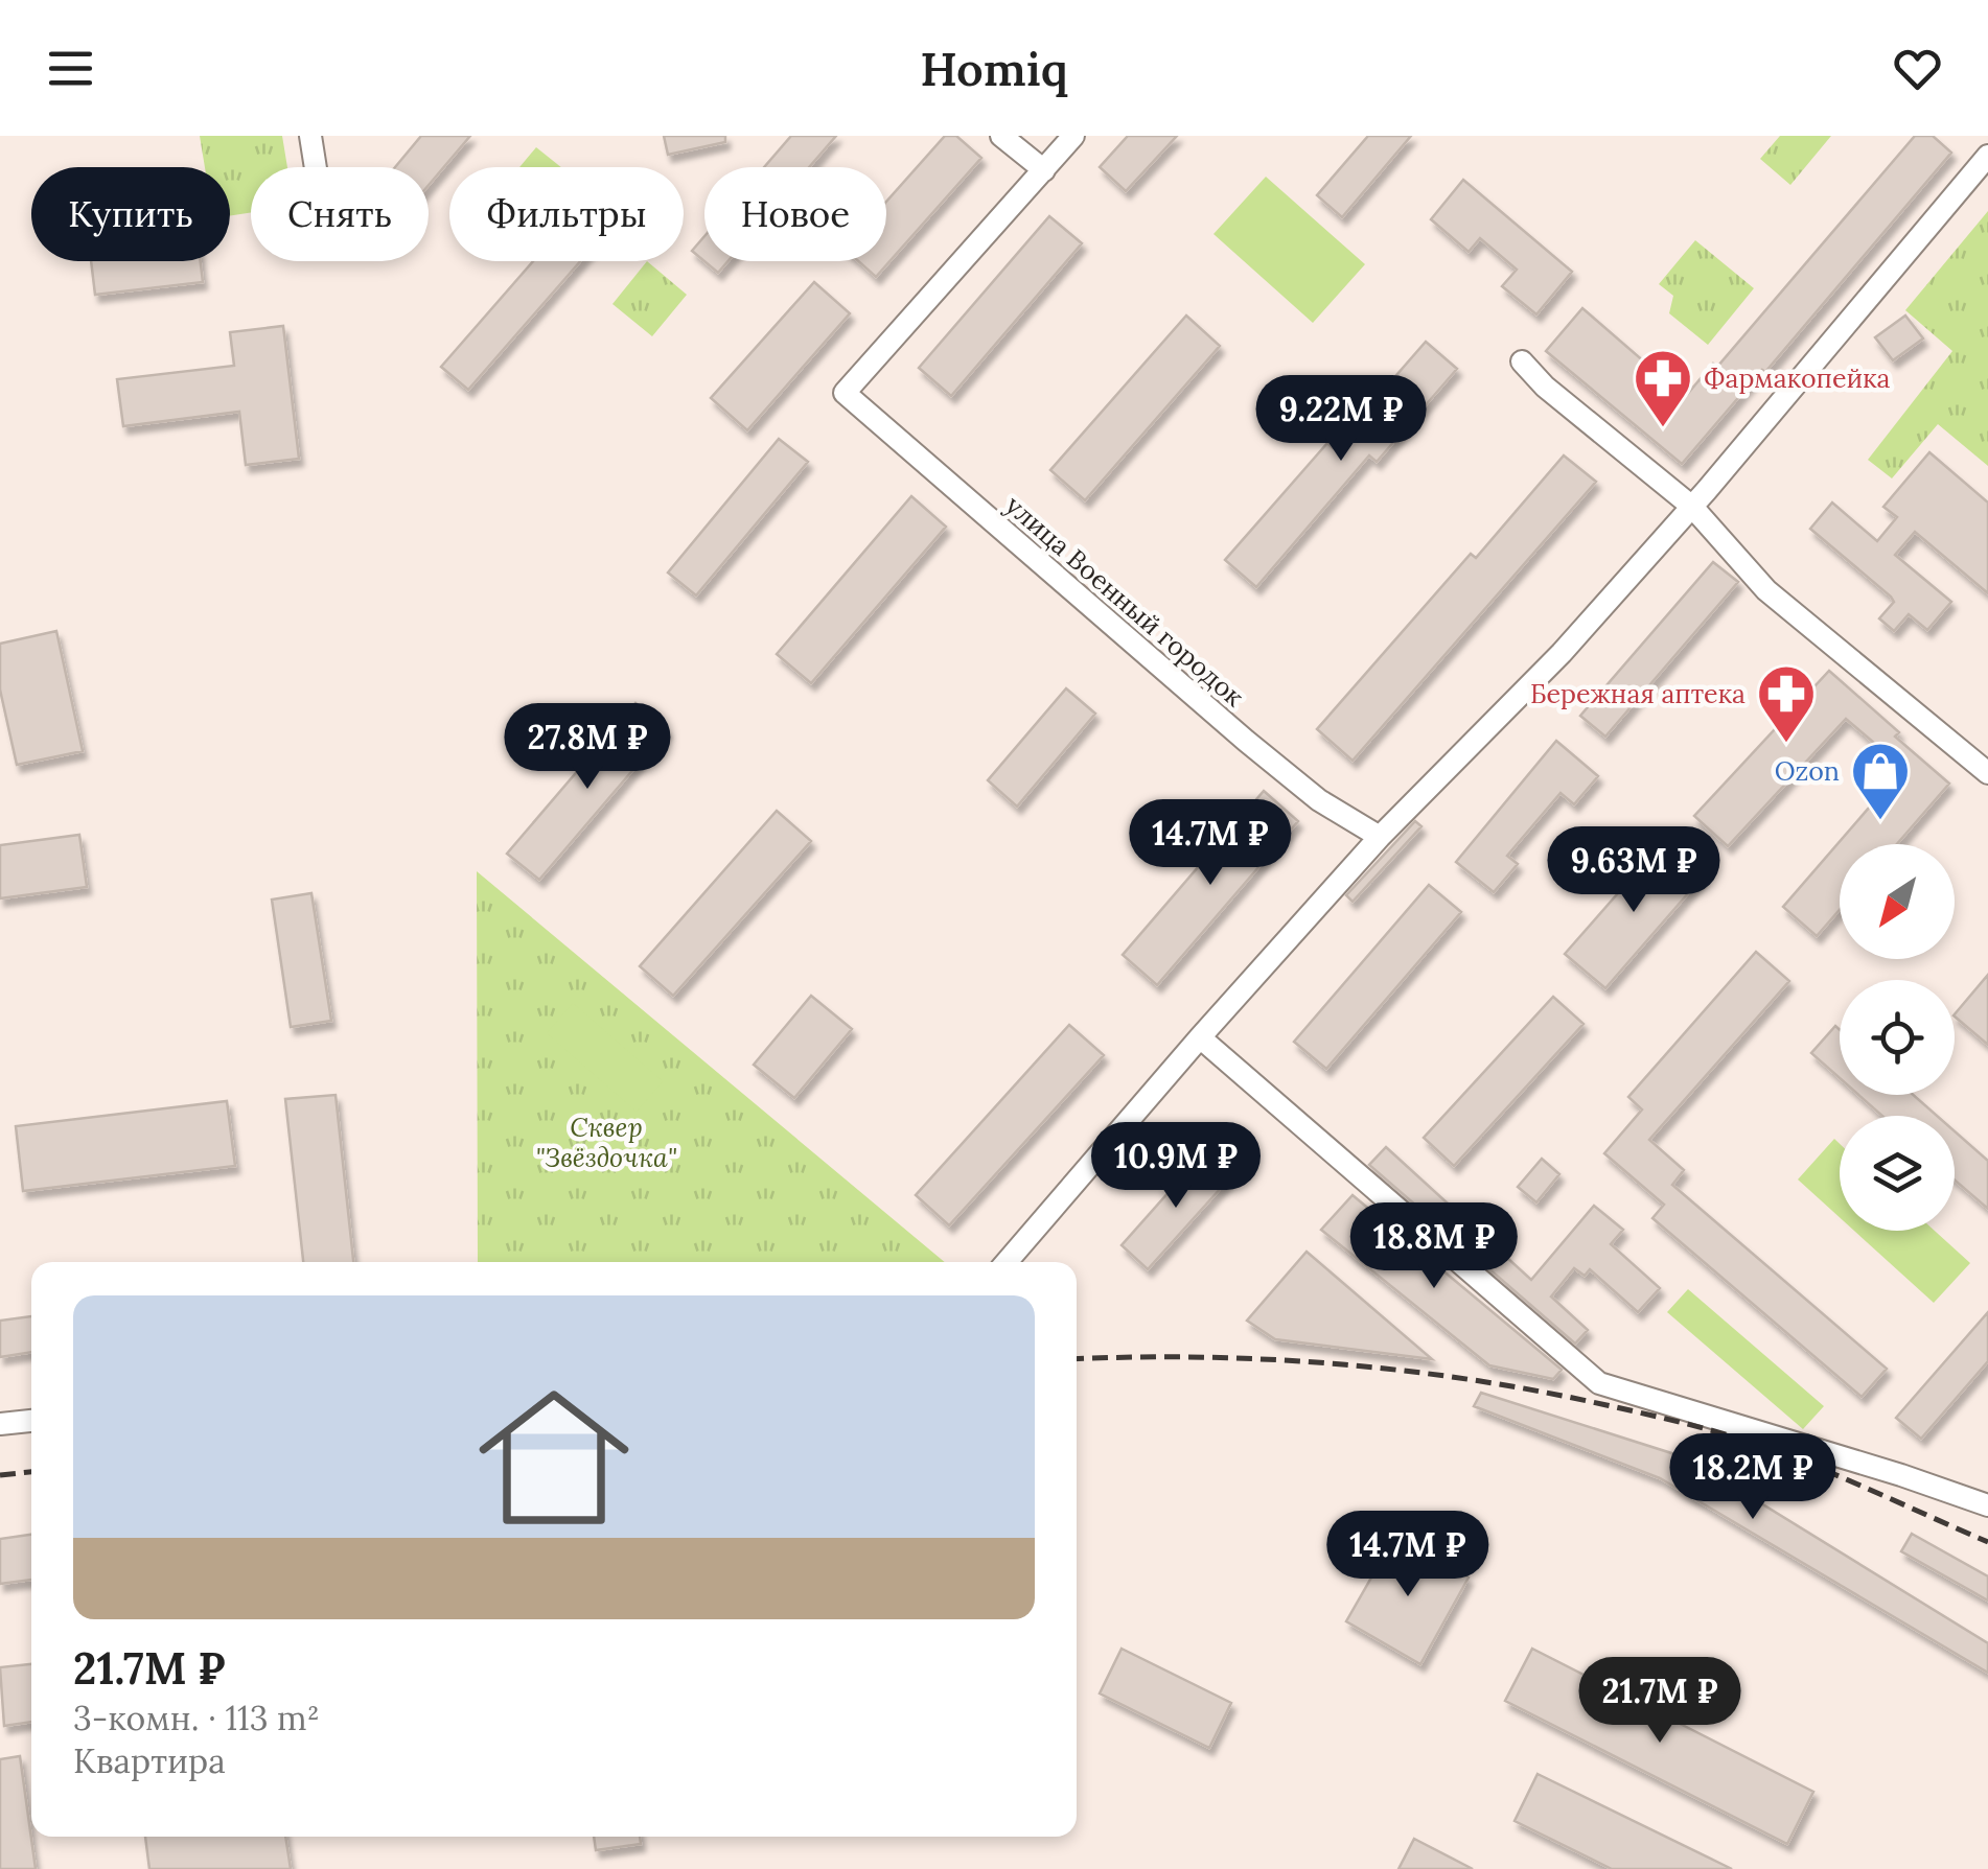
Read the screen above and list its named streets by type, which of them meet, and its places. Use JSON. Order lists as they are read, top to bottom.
{
  "streets": {
    "street": ["улица Военный городок"]
  },
  "parks": ["Сквер \"Звёздочка\""],
  "places": {
    "pharmacy": ["Фармакопейка", "Бережная аптека"],
    "shop": ["Ozon"]
  },
  "north": "bottom left",
  "page": {
    "header": "Homiq",
    "chip": [
      "Купить",
      "Снять",
      "Фильтры",
      "Новое"
    ],
    "price": [
      "9.22M ₽",
      "27.8M ₽",
      "14.7M ₽",
      "9.63M ₽",
      "10.9M ₽",
      "18.8M ₽",
      "18.2M ₽",
      "14.7M ₽",
      "21.7M ₽"
    ],
    "list": [
      {
        "name": "21.7M ₽",
        "note": "3-комн. · 113 m² · Квартира"
      }
    ]
  }
}
